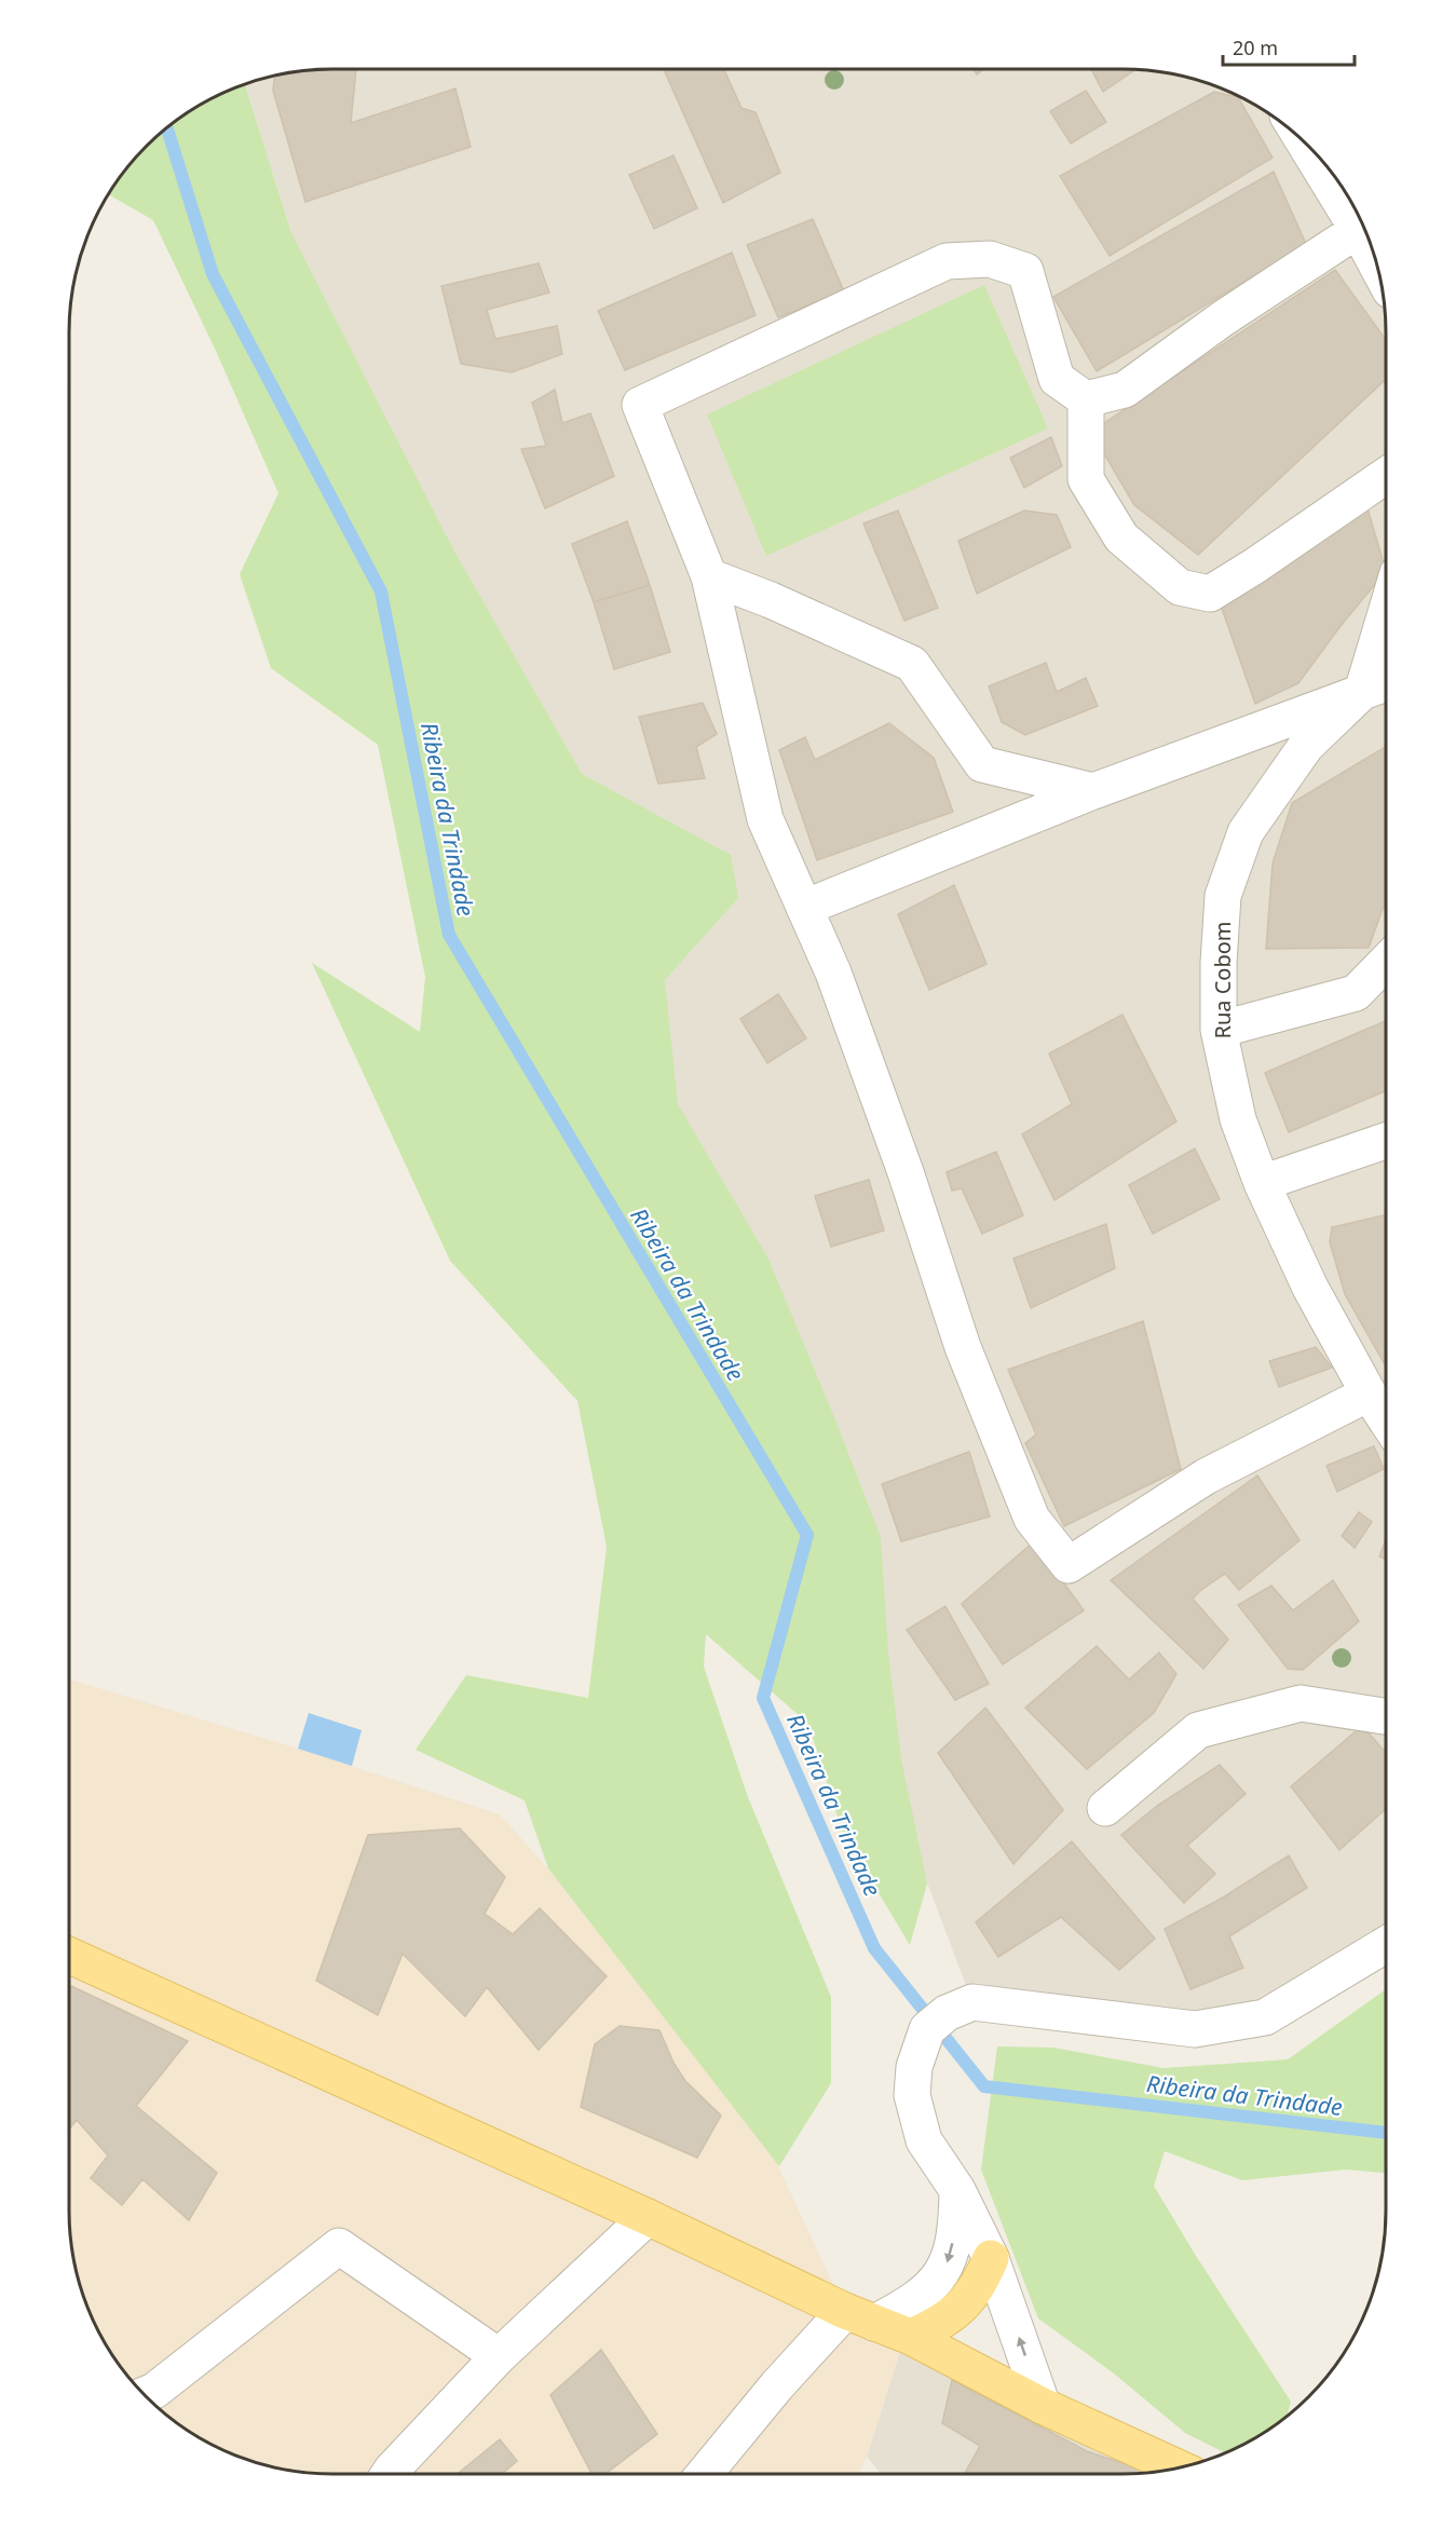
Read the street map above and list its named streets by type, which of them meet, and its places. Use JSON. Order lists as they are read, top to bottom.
{
  "streets": {
    "street": ["Rua Cobom"]
  },
  "water": ["Ribeira da Trindade"],
  "scale_bar": "20 m"
}
